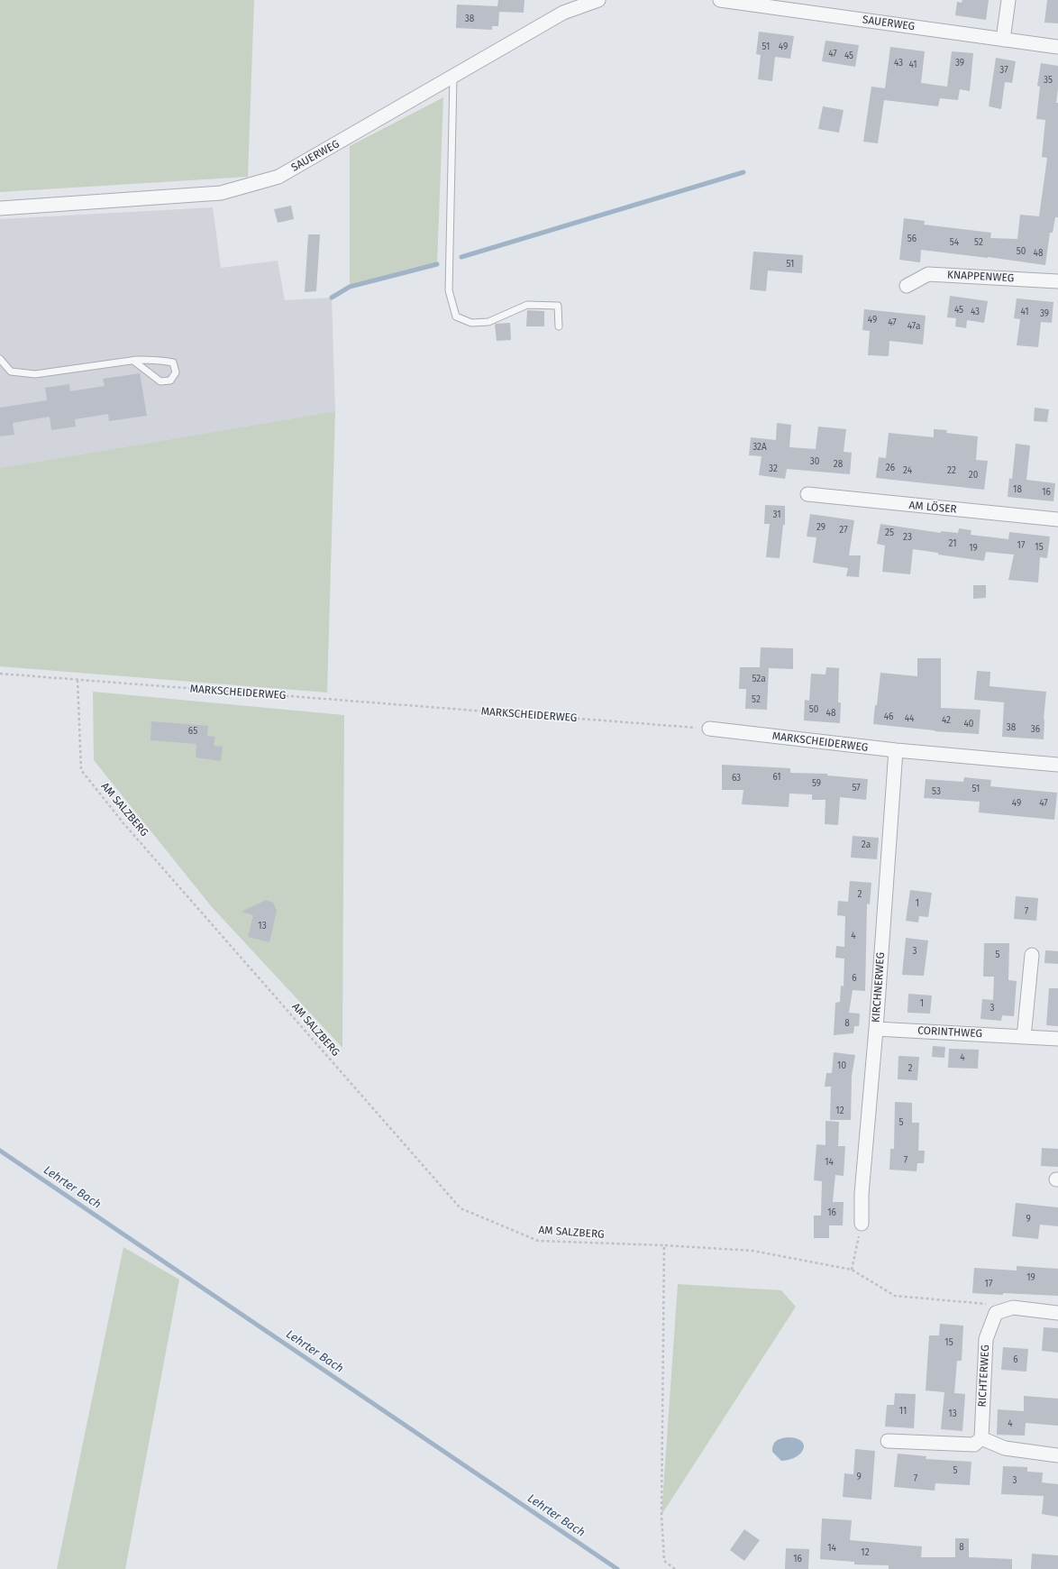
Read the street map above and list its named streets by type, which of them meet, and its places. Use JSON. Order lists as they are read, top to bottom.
{
  "streets": {
    "street": [
      "SAUERWEG",
      "KNAPPENWEG",
      "AM LÖSER",
      "MARKSCHEIDERWEG",
      "KIRCHNERWEG",
      "CORINTHWEG",
      "RICHTERWEG"
    ],
    "path": ["AM SALZBERG"]
  },
  "crossings": [
    ["MARKSCHEIDERWEG", "AM SALZBERG"],
    ["MARKSCHEIDERWEG", "KIRCHNERWEG"],
    ["KIRCHNERWEG", "CORINTHWEG"]
  ],
  "water": ["Lehrter Bach"],
  "house_numbers": [
    "38",
    "51",
    "49",
    "47",
    "45",
    "43",
    "39",
    "41",
    "37",
    "35",
    "56",
    "54",
    "52",
    "50",
    "48",
    "51",
    "45",
    "43",
    "41",
    "39",
    "49",
    "47",
    "47a",
    "32A",
    "30",
    "28",
    "26",
    "32",
    "24",
    "22",
    "20",
    "18",
    "16",
    "31",
    "29",
    "27",
    "25",
    "23",
    "21",
    "17",
    "15",
    "19",
    "52a",
    "52",
    "50",
    "48",
    "46",
    "44",
    "42",
    "40",
    "38",
    "36",
    "65",
    "61",
    "63",
    "59",
    "57",
    "51",
    "53",
    "49",
    "47",
    "2a",
    "2",
    "1",
    "7",
    "13",
    "4",
    "3",
    "5",
    "6",
    "1",
    "3",
    "8",
    "4",
    "10",
    "2",
    "12",
    "5",
    "7",
    "14",
    "16",
    "9",
    "19",
    "17",
    "15",
    "6",
    "11",
    "13",
    "4",
    "5",
    "9",
    "7",
    "3",
    "8",
    "14",
    "12",
    "16"
  ]
}
